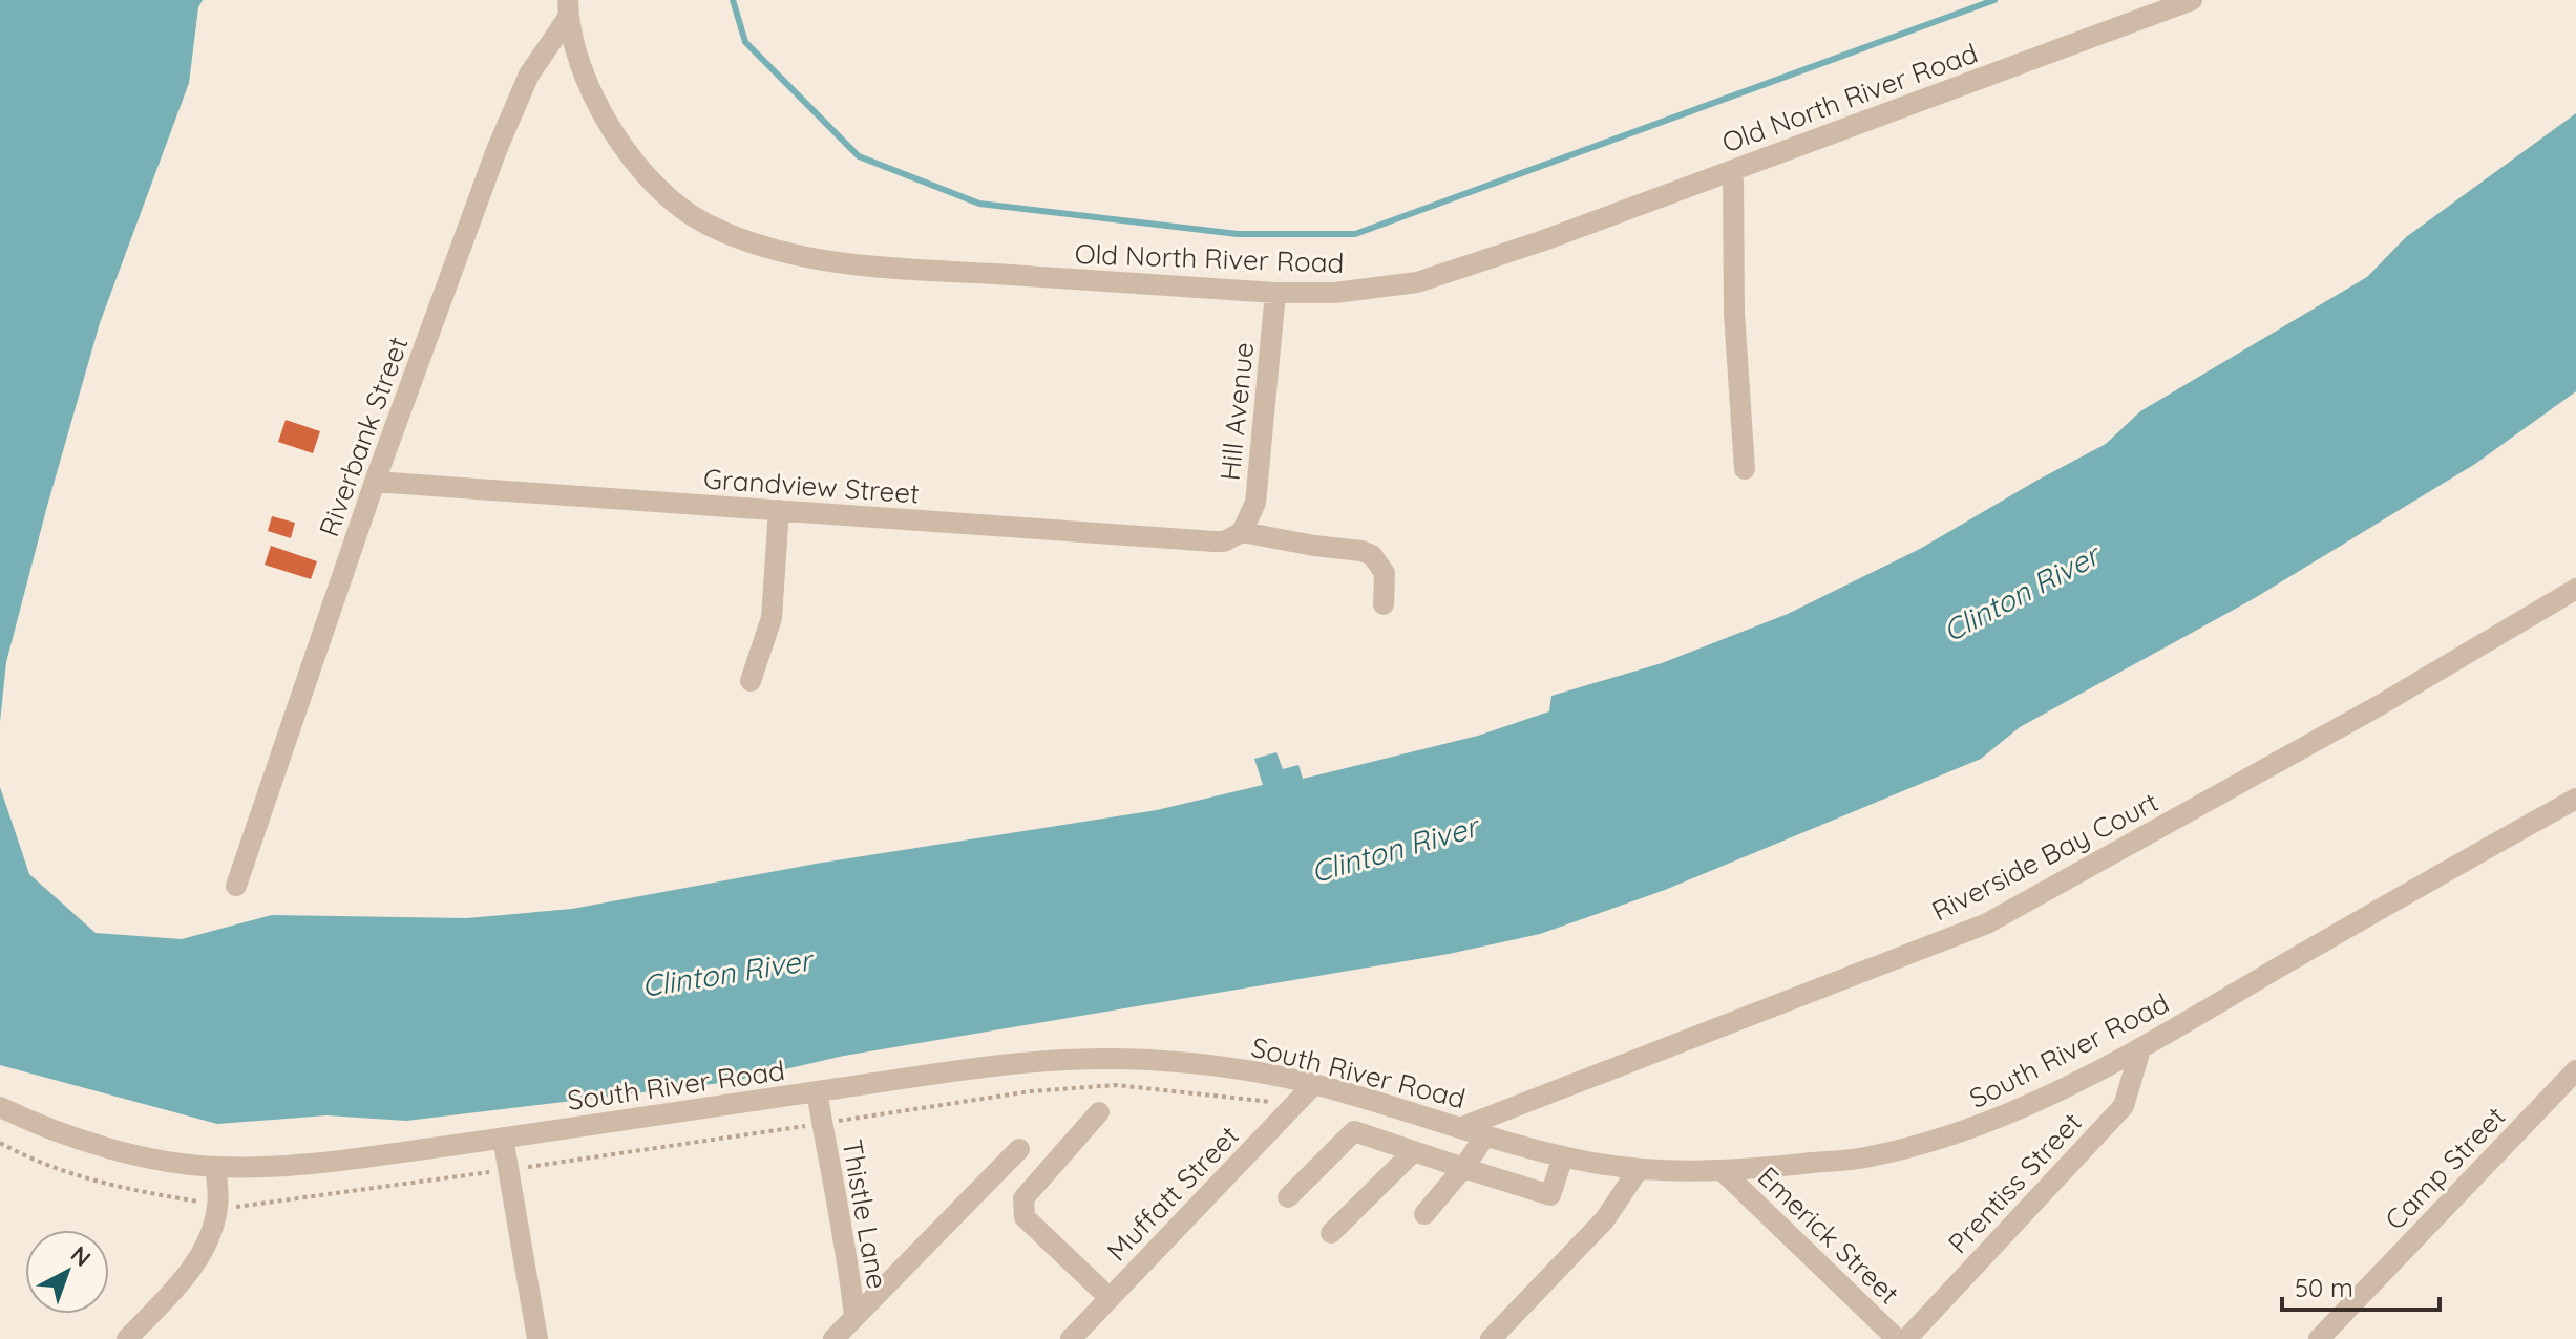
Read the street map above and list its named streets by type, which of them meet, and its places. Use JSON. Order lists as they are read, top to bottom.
{
  "streets": {
    "street": [
      "Old North River Road",
      "Hill Avenue",
      "Riverbank Street",
      "Grandview Street",
      "Riverside Bay Court",
      "South River Road",
      "Camp Street",
      "Prentiss Street",
      "Muffatt Street",
      "Thistle Lane",
      "Emerick Street"
    ]
  },
  "crossings": [
    ["Old North River Road", "Hill Avenue"],
    ["Old North River Road", "Riverbank Street"],
    ["Hill Avenue", "Grandview Street"],
    ["Riverbank Street", "Grandview Street"],
    ["Riverside Bay Court", "South River Road"],
    ["South River Road", "Prentiss Street"],
    ["South River Road", "Muffatt Street"],
    ["South River Road", "Thistle Lane"],
    ["South River Road", "Emerick Street"]
  ],
  "water": ["Clinton River"],
  "scale_bar": "50 m",
  "north": "top right"
}
